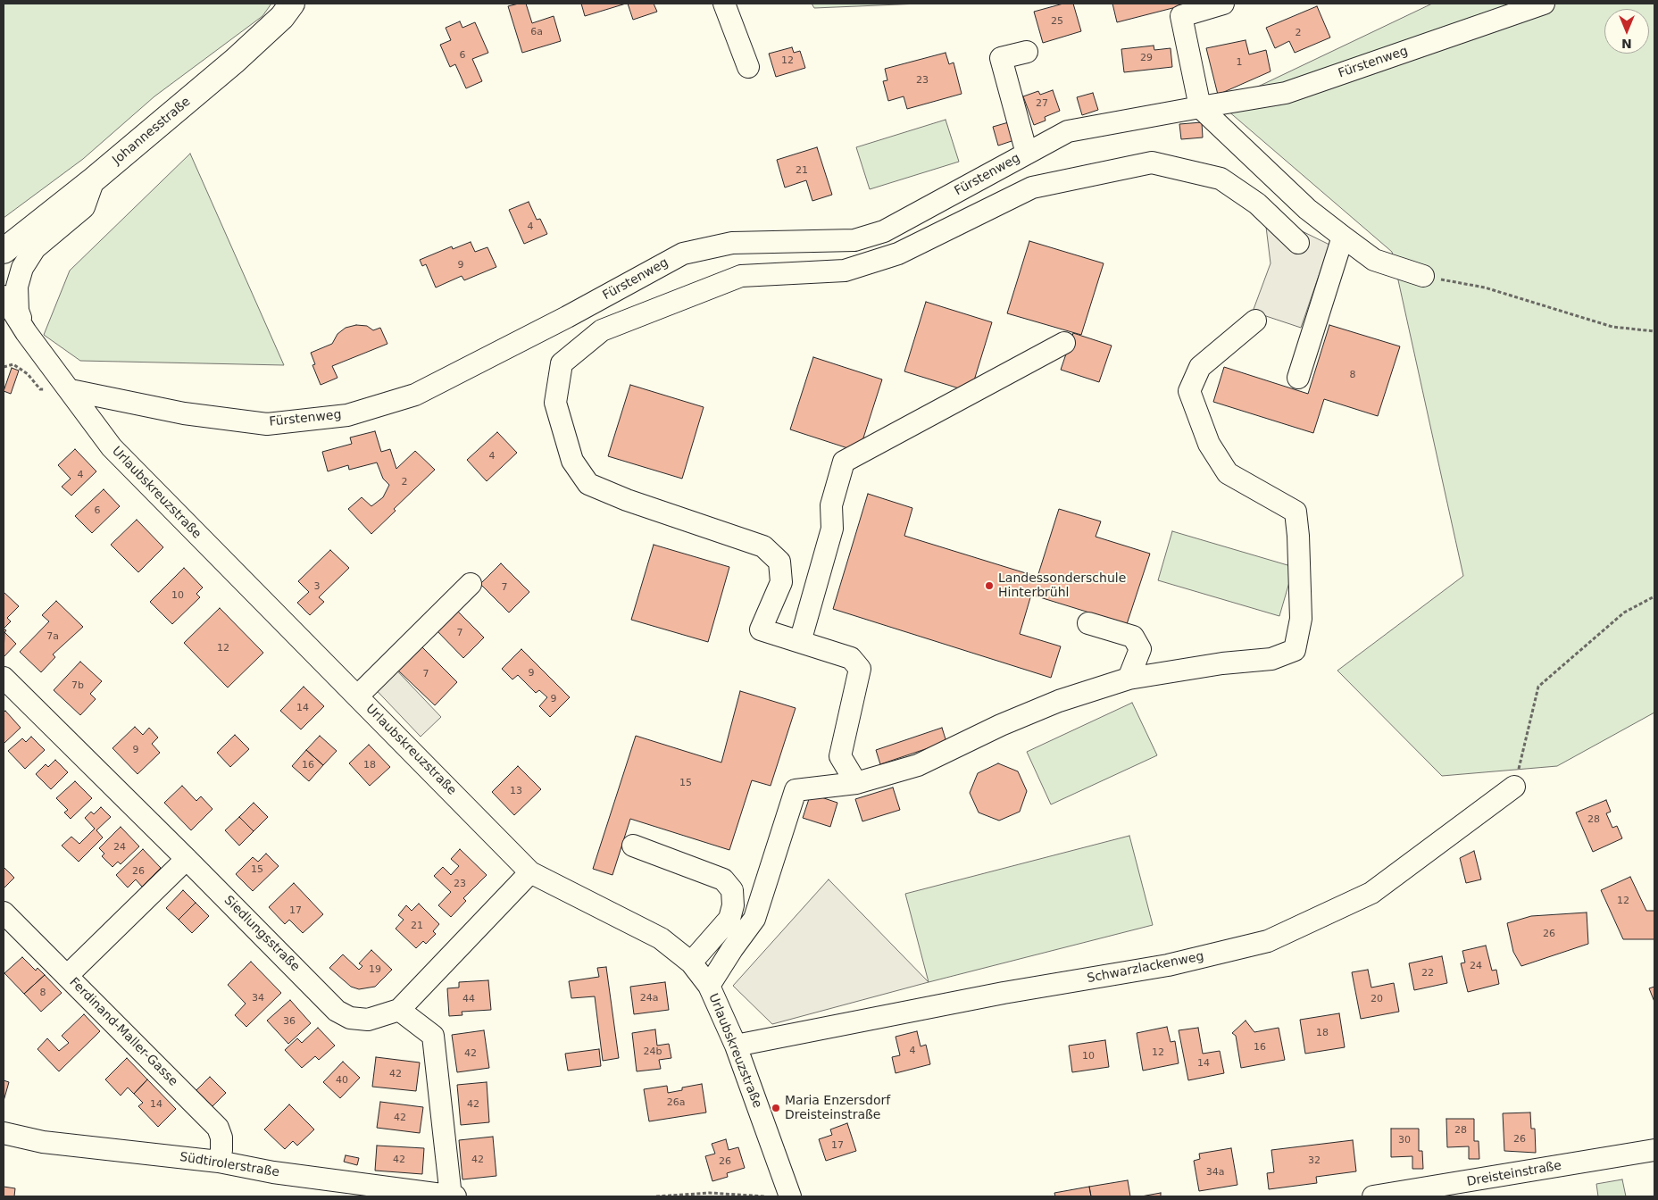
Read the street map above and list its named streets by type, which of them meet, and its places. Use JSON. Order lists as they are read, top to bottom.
{
  "streets": {
    "main road": ["Johannesstraße"],
    "street": [
      "Fürstenweg",
      "Urlaubskreuzstraße",
      "Siedlungsstraße",
      "Schwarzlackenweg",
      "Ferdinand-Maller-Gasse",
      "Südtirolerstraße",
      "Dreisteinstraße"
    ]
  },
  "crossings": [
    ["Fürstenweg", "Urlaubskreuzstraße"],
    ["Urlaubskreuzstraße", "Siedlungsstraße"],
    ["Urlaubskreuzstraße", "Schwarzlackenweg"],
    ["Ferdinand-Maller-Gasse", "Südtirolerstraße"]
  ],
  "places": ["Landessonderschule Hinterbrühl", "Maria Enzersdorf Dreisteinstraße"],
  "house_numbers": [
    "25",
    "6a",
    "2",
    "6",
    "29",
    "12",
    "1",
    "23",
    "27",
    "21",
    "4",
    "9",
    "8",
    "4",
    "4",
    "2",
    "6",
    "3",
    "7",
    "10",
    "7",
    "7a",
    "12",
    "9",
    "7",
    "7b",
    "9",
    "14",
    "9",
    "16",
    "18",
    "15",
    "13",
    "28",
    "24",
    "15",
    "26",
    "23",
    "12",
    "17",
    "21",
    "26",
    "24",
    "19",
    "22",
    "8",
    "34",
    "24a",
    "44",
    "20",
    "36",
    "18",
    "16",
    "4",
    "24b",
    "12",
    "42",
    "10",
    "14",
    "42",
    "40",
    "26a",
    "14",
    "42",
    "42",
    "28",
    "26",
    "30",
    "17",
    "42",
    "42",
    "32",
    "26",
    "34a"
  ],
  "north": "bottom"
}
